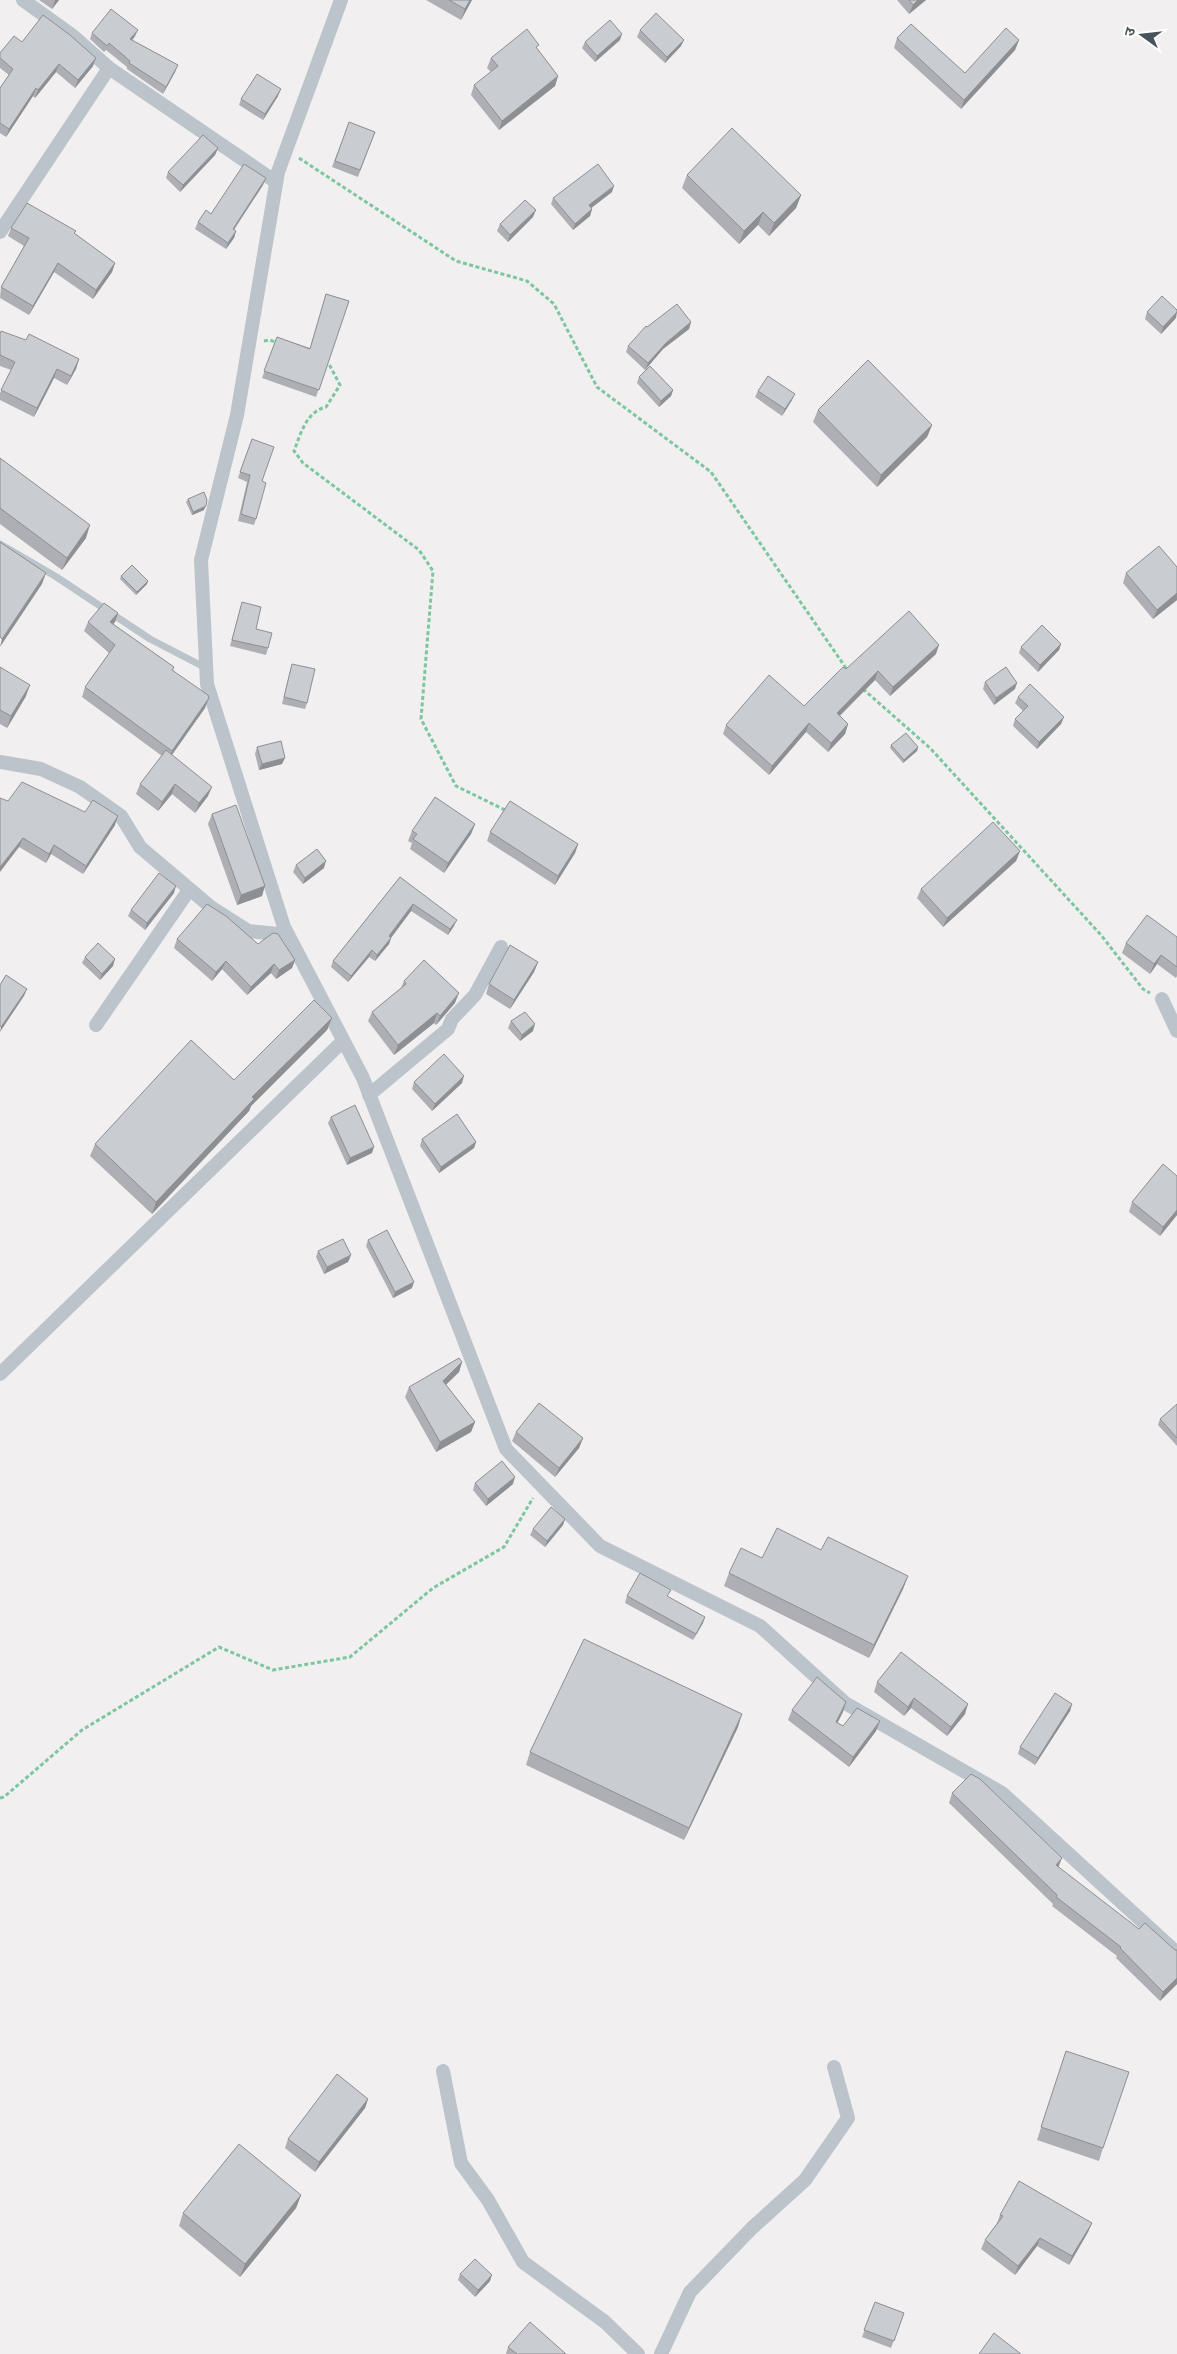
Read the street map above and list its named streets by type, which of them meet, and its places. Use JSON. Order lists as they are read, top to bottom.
{
  "north": "left"
}
